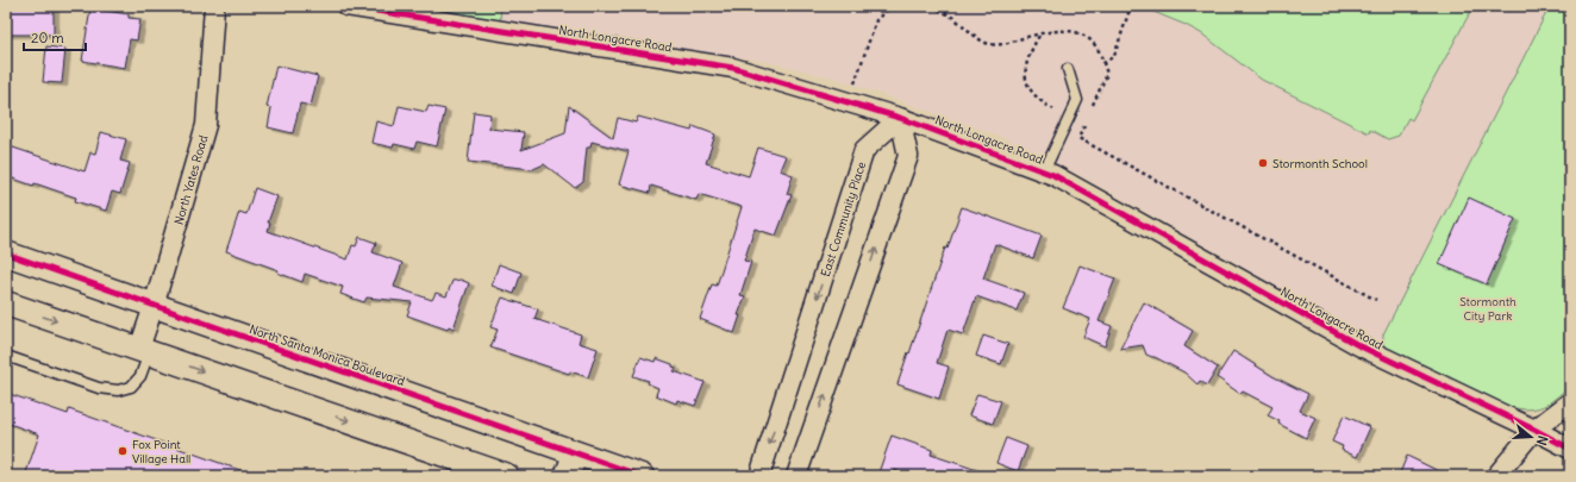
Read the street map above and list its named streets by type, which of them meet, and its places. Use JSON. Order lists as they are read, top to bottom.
{
  "streets": {
    "street": [
      "North Longacre Road",
      "North Yates Road",
      "East Community Place",
      "North Santa Monica Boulevard"
    ]
  },
  "crossings": [
    ["North Longacre Road", "East Community Place"],
    ["North Yates Road", "North Santa Monica Boulevard"]
  ],
  "parks": ["Stormonth City Park"],
  "places": ["Stormonth School", "Fox Point Village Hall"],
  "scale_bar": "20 m",
  "north": "right"
}
